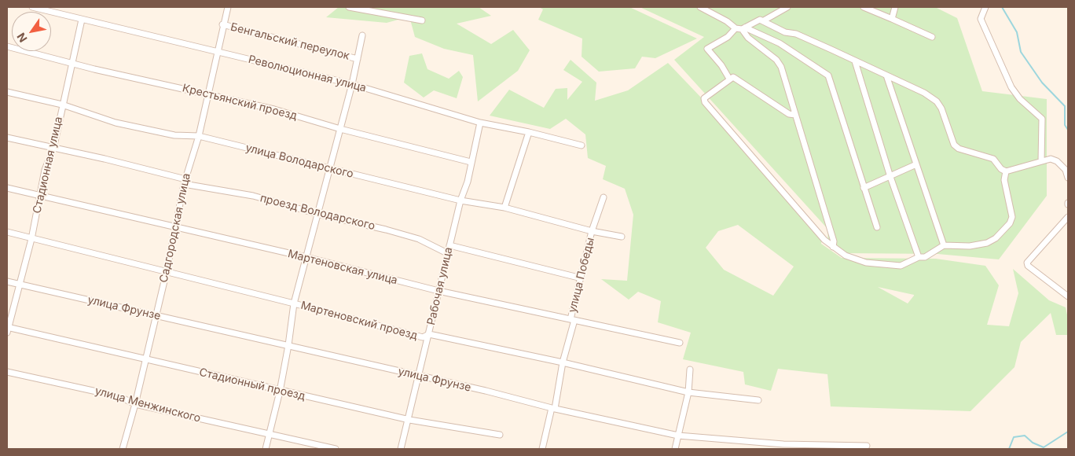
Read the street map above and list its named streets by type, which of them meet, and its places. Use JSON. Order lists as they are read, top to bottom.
{
  "streets": {
    "street": [
      "Бенгальский переулок",
      "Революционная улица",
      "Крестьянский проезд",
      "улица Володарского",
      "Стадионная улица",
      "проезд Володарского",
      "Садгородская улица",
      "Мартеновская улица",
      "улица Победы",
      "Рабочая улица",
      "улица Фрунзе",
      "Мартеновский проезд",
      "Стадионный проезд",
      "улица Менжинского"
    ]
  },
  "crossings": [
    ["Бенгальский переулок", "Садгородская улица"],
    ["Революционная улица", "Стадионная улица"],
    ["Революционная улица", "Садгородская улица"],
    ["Революционная улица", "Рабочая улица"],
    ["Крестьянский проезд", "Стадионная улица"],
    ["Крестьянский проезд", "Садгородская улица"],
    ["Крестьянский проезд", "Рабочая улица"],
    ["улица Володарского", "Стадионная улица"],
    ["улица Володарского", "Садгородская улица"],
    ["улица Володарского", "улица Победы"],
    ["улица Володарского", "Рабочая улица"],
    ["Стадионная улица", "проезд Володарского"],
    ["Стадионная улица", "Мартеновская улица"],
    ["Стадионная улица", "улица Фрунзе"],
    ["Стадионная улица", "Мартеновский проезд"],
    ["Стадионная улица", "Стадионный проезд"],
    ["проезд Володарского", "Садгородская улица"],
    ["проезд Володарского", "Рабочая улица"],
    ["Садгородская улица", "Мартеновская улица"],
    ["Садгородская улица", "улица Фрунзе"],
    ["Садгородская улица", "Мартеновский проезд"],
    ["Садгородская улица", "Стадионный проезд"],
    ["Садгородская улица", "улица Менжинского"],
    ["Мартеновская улица", "улица Победы"],
    ["Мартеновская улица", "Рабочая улица"],
    ["улица Победы", "улица Фрунзе"],
    ["улица Победы", "Мартеновский проезд"],
    ["Рабочая улица", "улица Фрунзе"],
    ["Рабочая улица", "Мартеновский проезд"],
    ["Рабочая улица", "Стадионный проезд"]
  ],
  "north": "bottom left"
}
